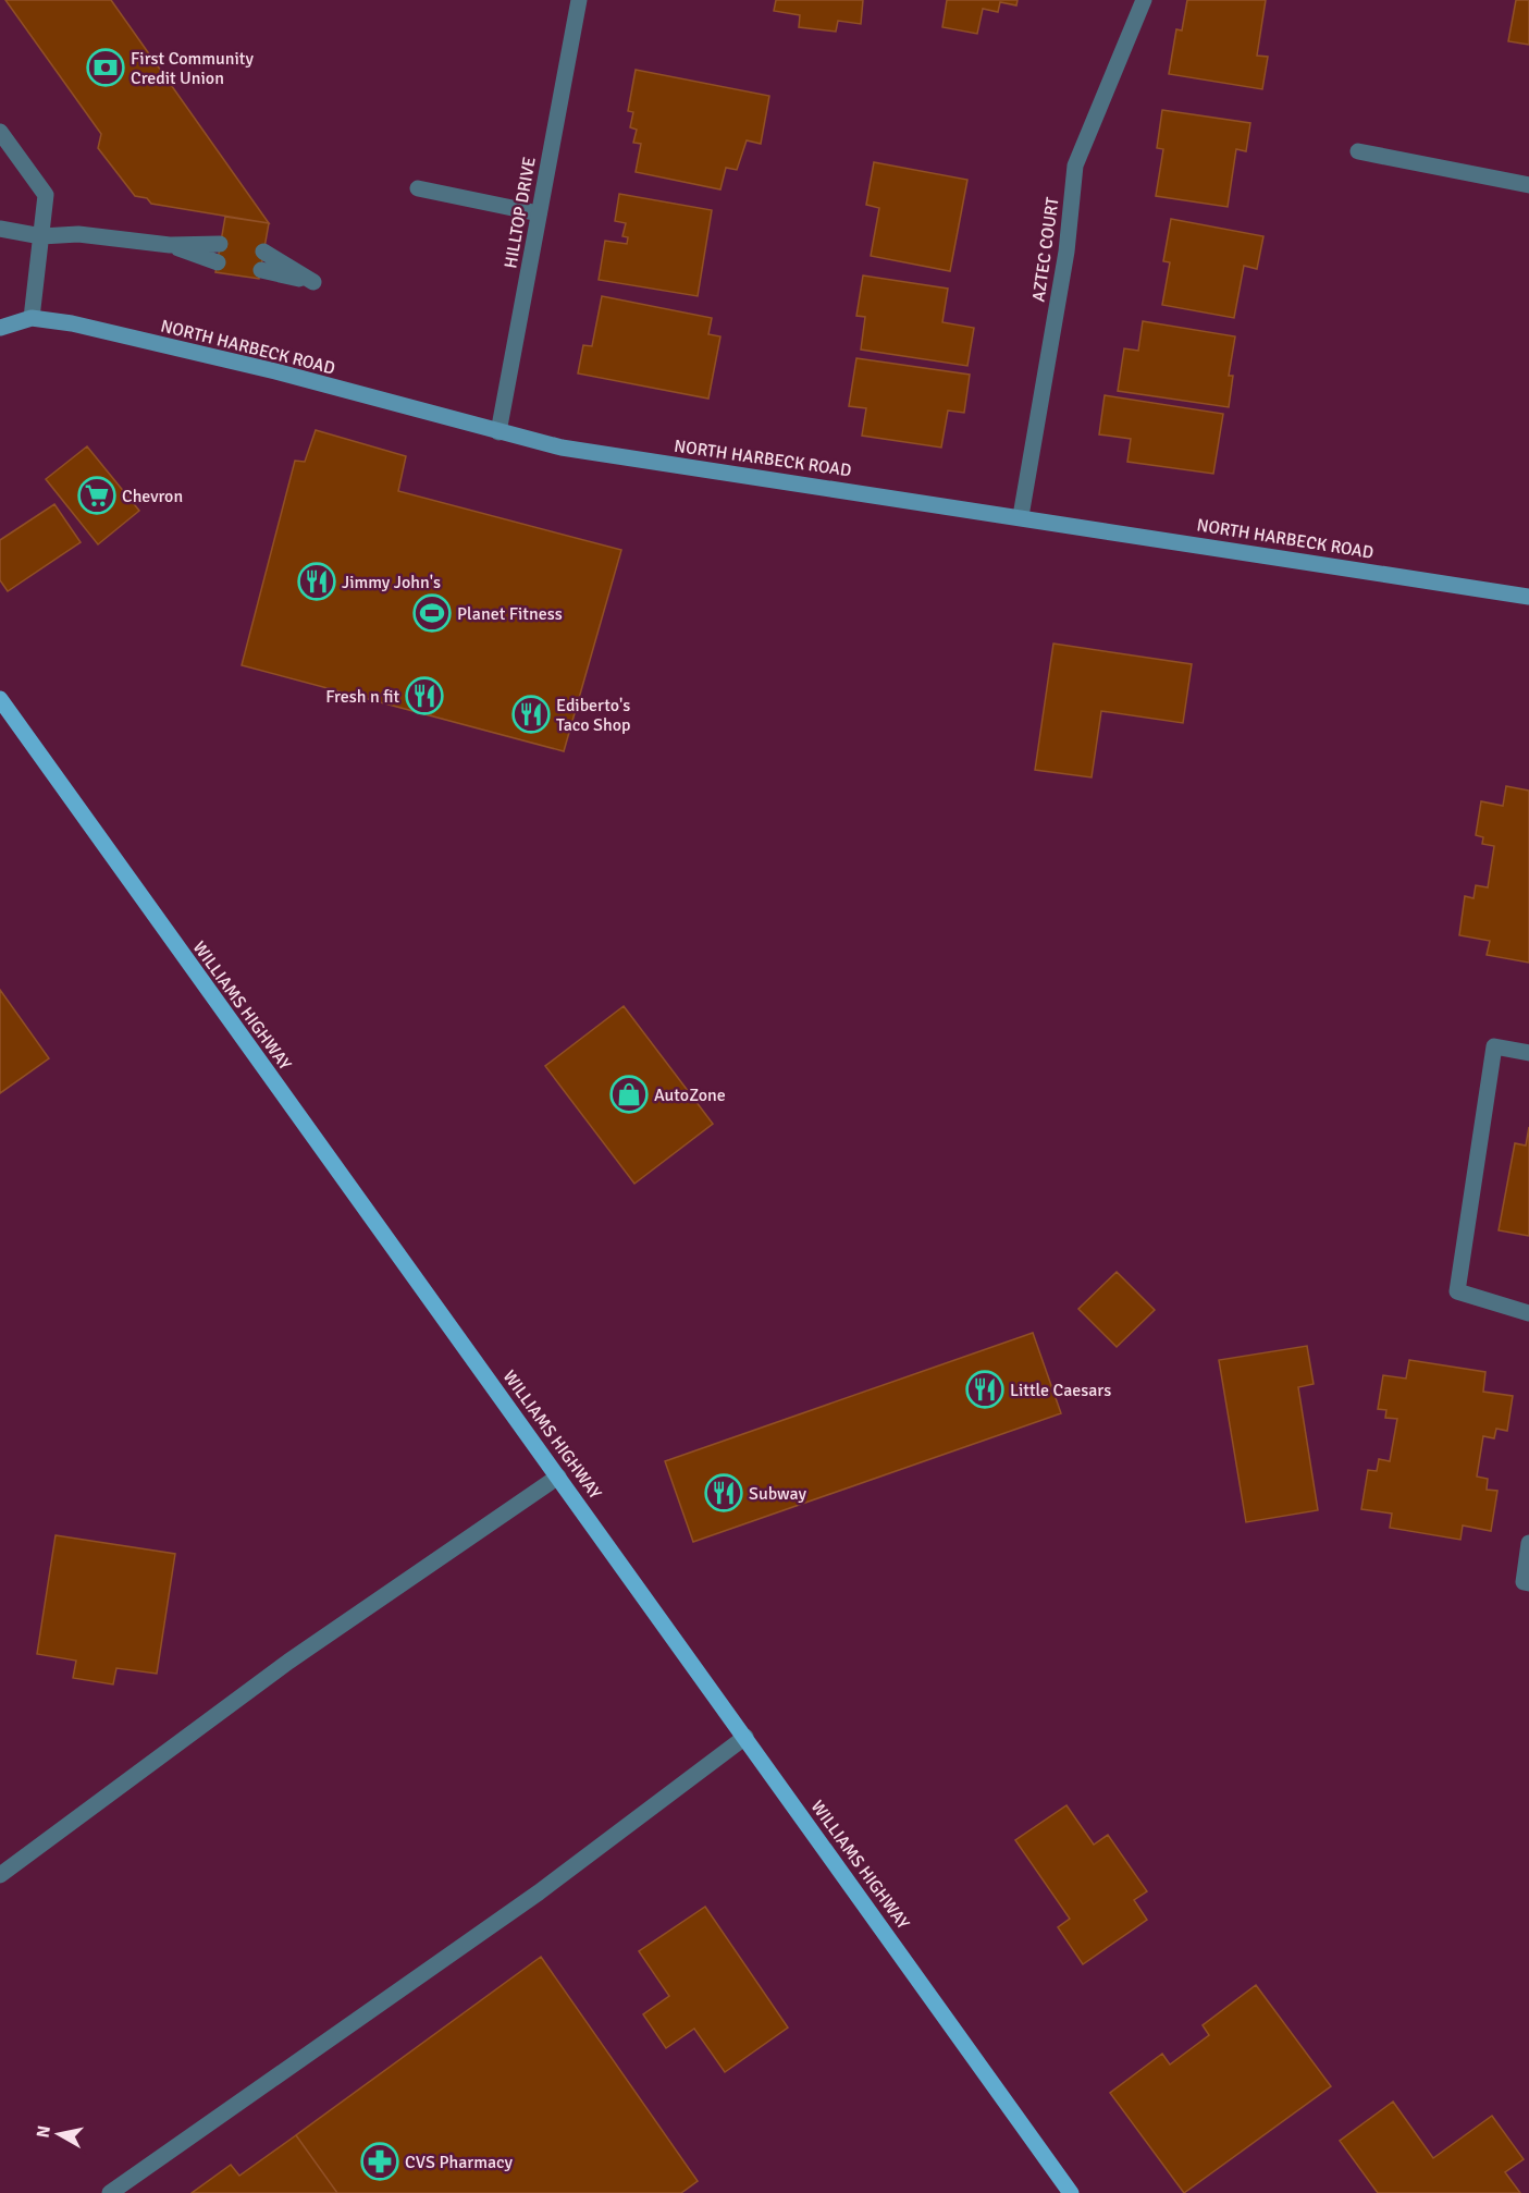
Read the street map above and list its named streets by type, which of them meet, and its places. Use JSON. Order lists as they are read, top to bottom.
{
  "streets": {
    "main road": ["WILLIAMS HIGHWAY"],
    "street": ["HILLTOP DRIVE", "AZTEC COURT", "NORTH HARBECK ROAD"]
  },
  "crossings": [
    ["HILLTOP DRIVE", "NORTH HARBECK ROAD"],
    ["AZTEC COURT", "NORTH HARBECK ROAD"]
  ],
  "places": {
    "bank": ["First Community Credit Union"],
    "supermarket": ["Chevron"],
    "restaurant": [
      "Jimmy John's",
      "Fresh n fit",
      "Ediberto's Taco Shop",
      "Little Caesars",
      "Subway"
    ],
    "sports": ["Planet Fitness"],
    "shop": ["AutoZone"],
    "pharmacy": ["CVS Pharmacy"]
  },
  "north": "left"
}
